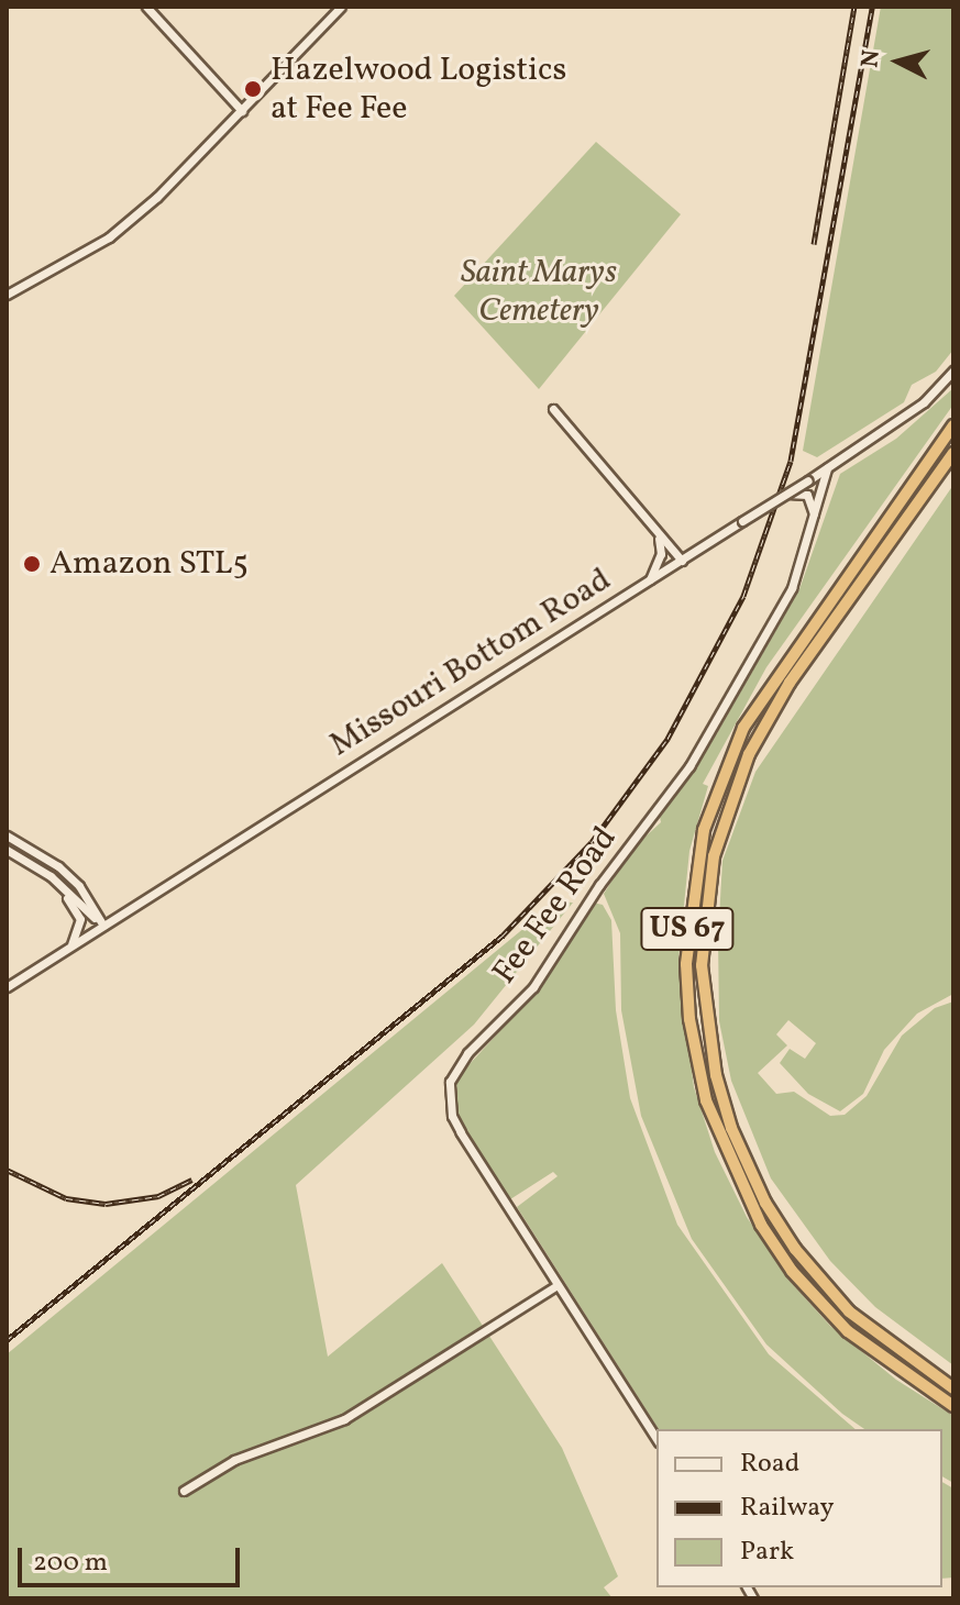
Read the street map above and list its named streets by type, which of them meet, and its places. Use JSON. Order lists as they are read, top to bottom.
{
  "streets": {
    "highway": ["US 67"],
    "street": ["Missouri Bottom Road", "Fee Fee Road"]
  },
  "crossings": [
    ["Missouri Bottom Road", "Fee Fee Road"]
  ],
  "parks": ["Saint Marys Cemetery"],
  "places": ["Hazelwood Logistics at Fee Fee", "Amazon STL5"],
  "legend": ["Road", "Railway", "Park"],
  "scale_bar": "200 m",
  "north": "left"
}
